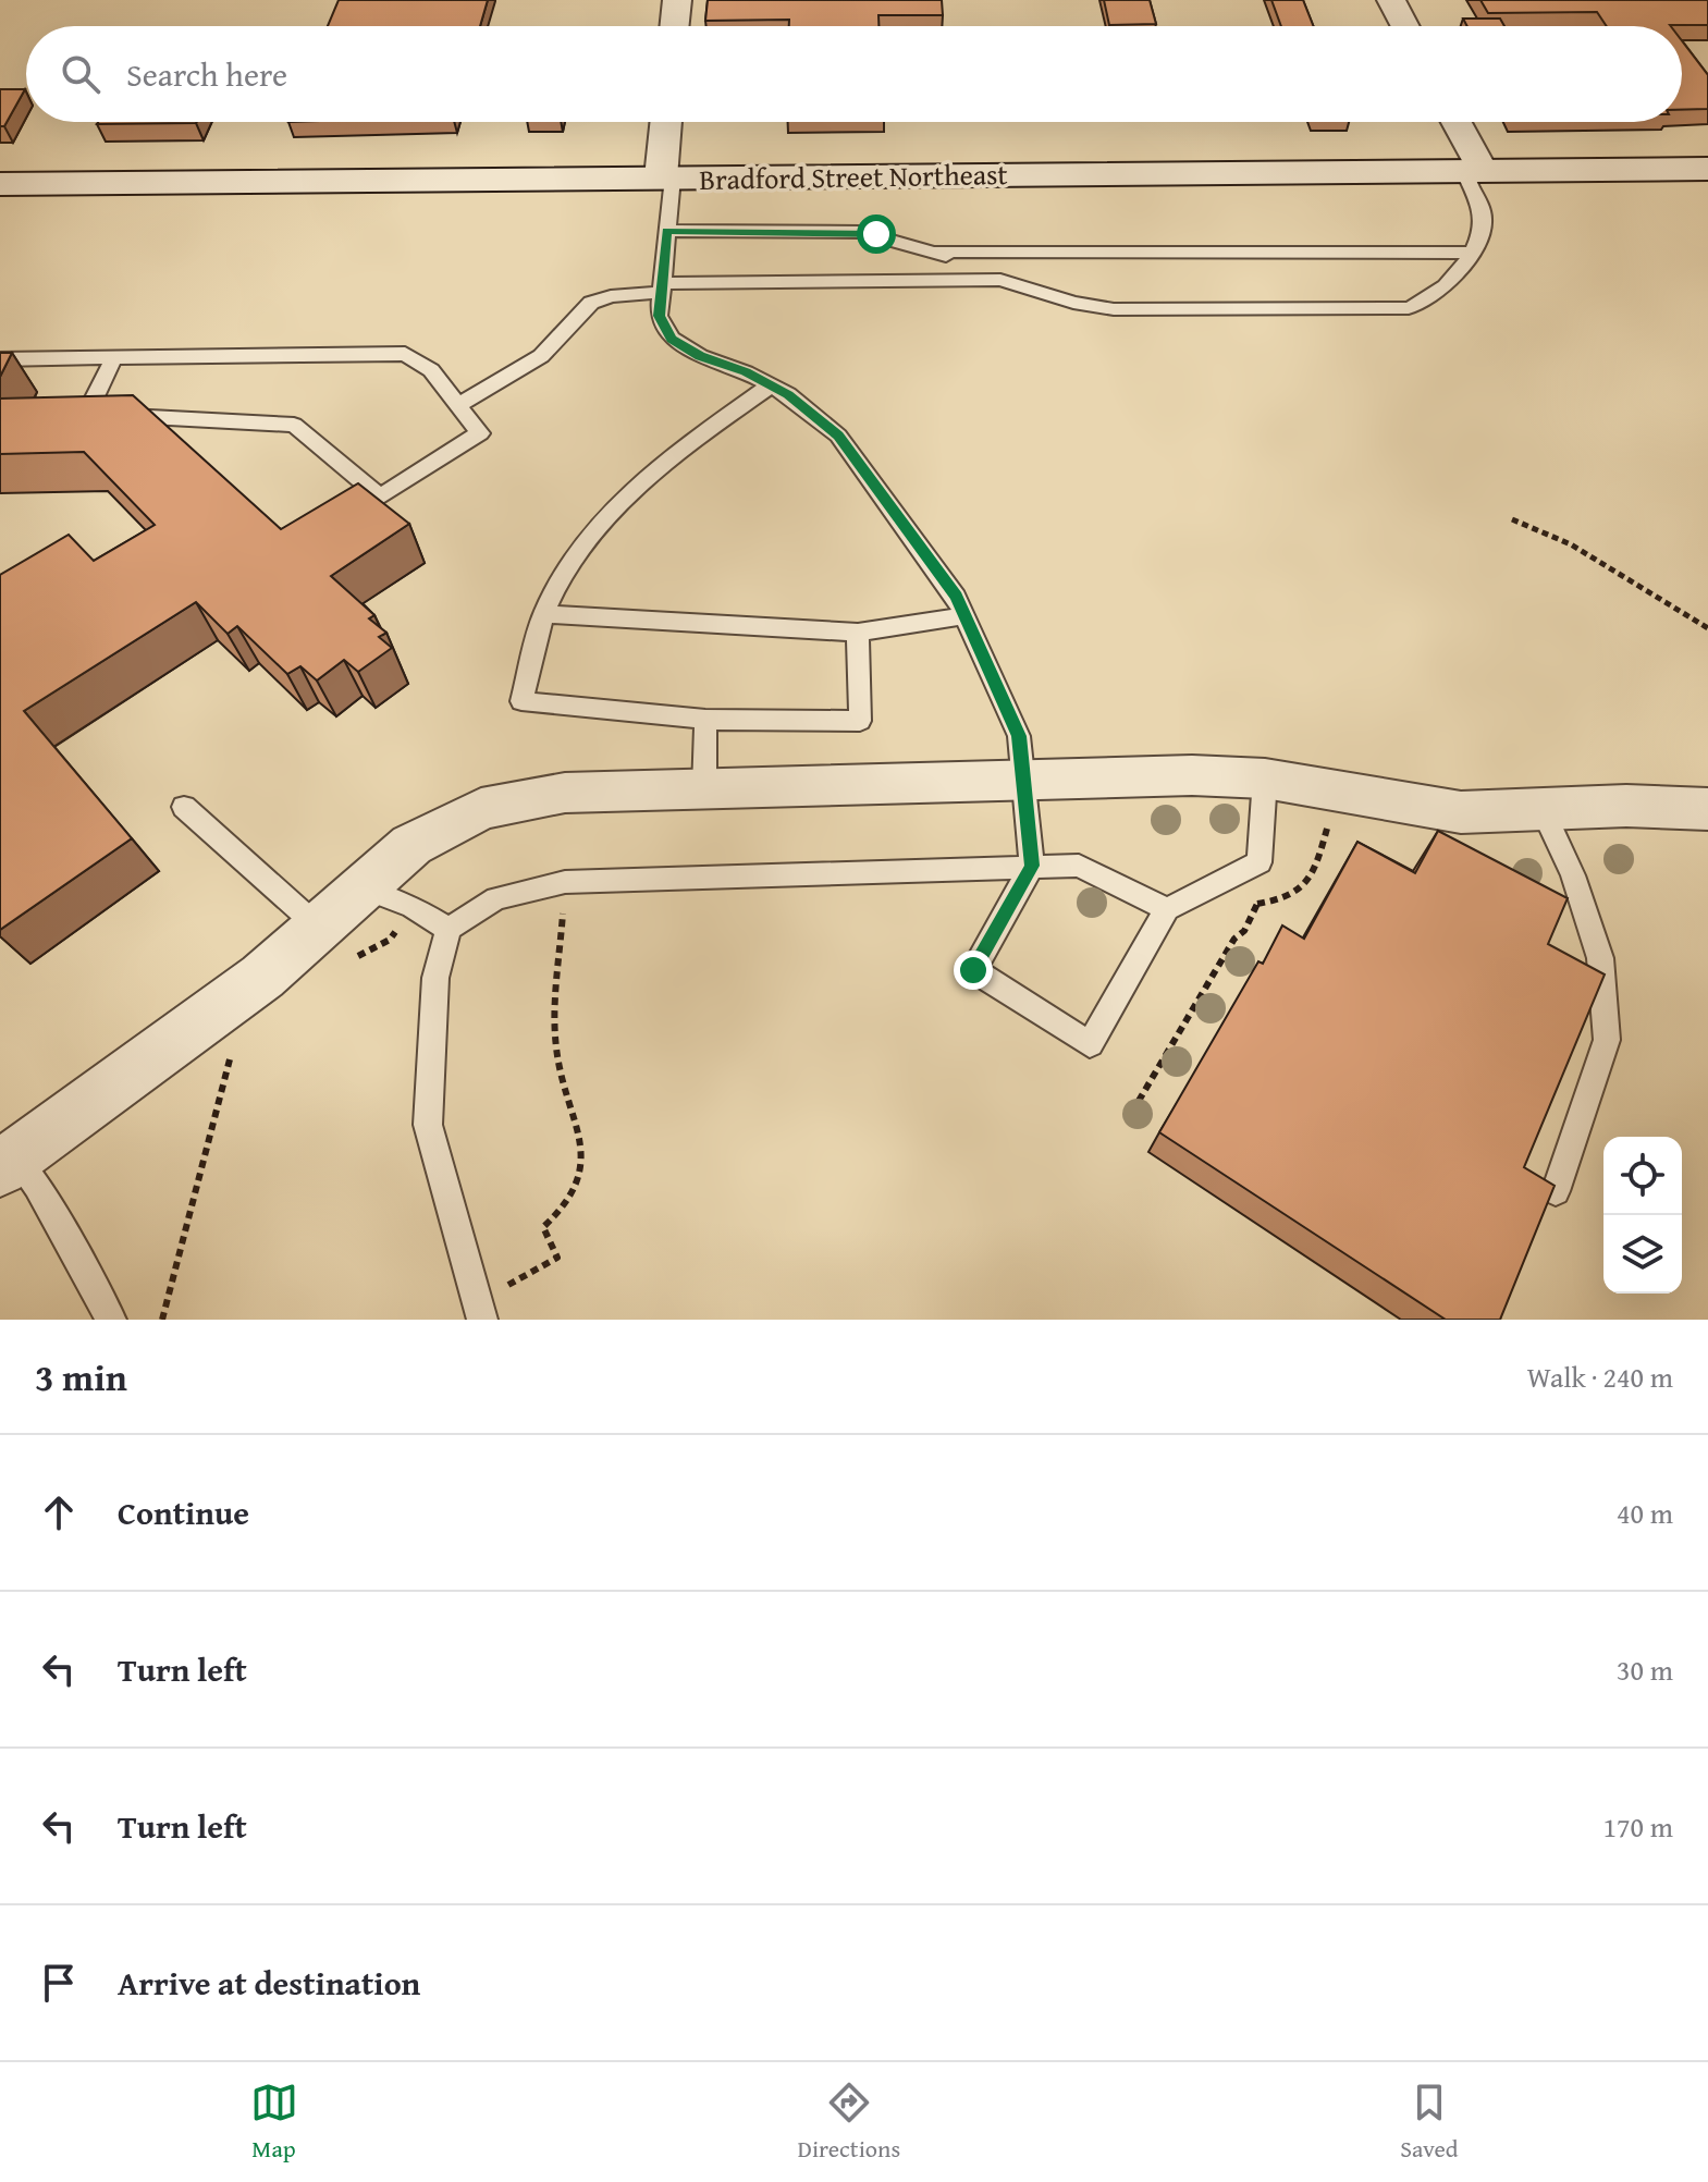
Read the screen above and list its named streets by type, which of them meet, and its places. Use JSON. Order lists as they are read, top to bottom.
{
  "streets": {
    "street": ["Bradford Street Northeast"]
  },
  "page": {
    "search": "Search here",
    "heading": ["3 min", "Walk · 240 m"],
    "list": [
      ["Continue", "40 m"],
      ["Turn left", "30 m"],
      ["Turn left", "170 m"],
      "Arrive at destination"
    ],
    "nav": ["Map", "Directions", "Saved"]
  }
}
